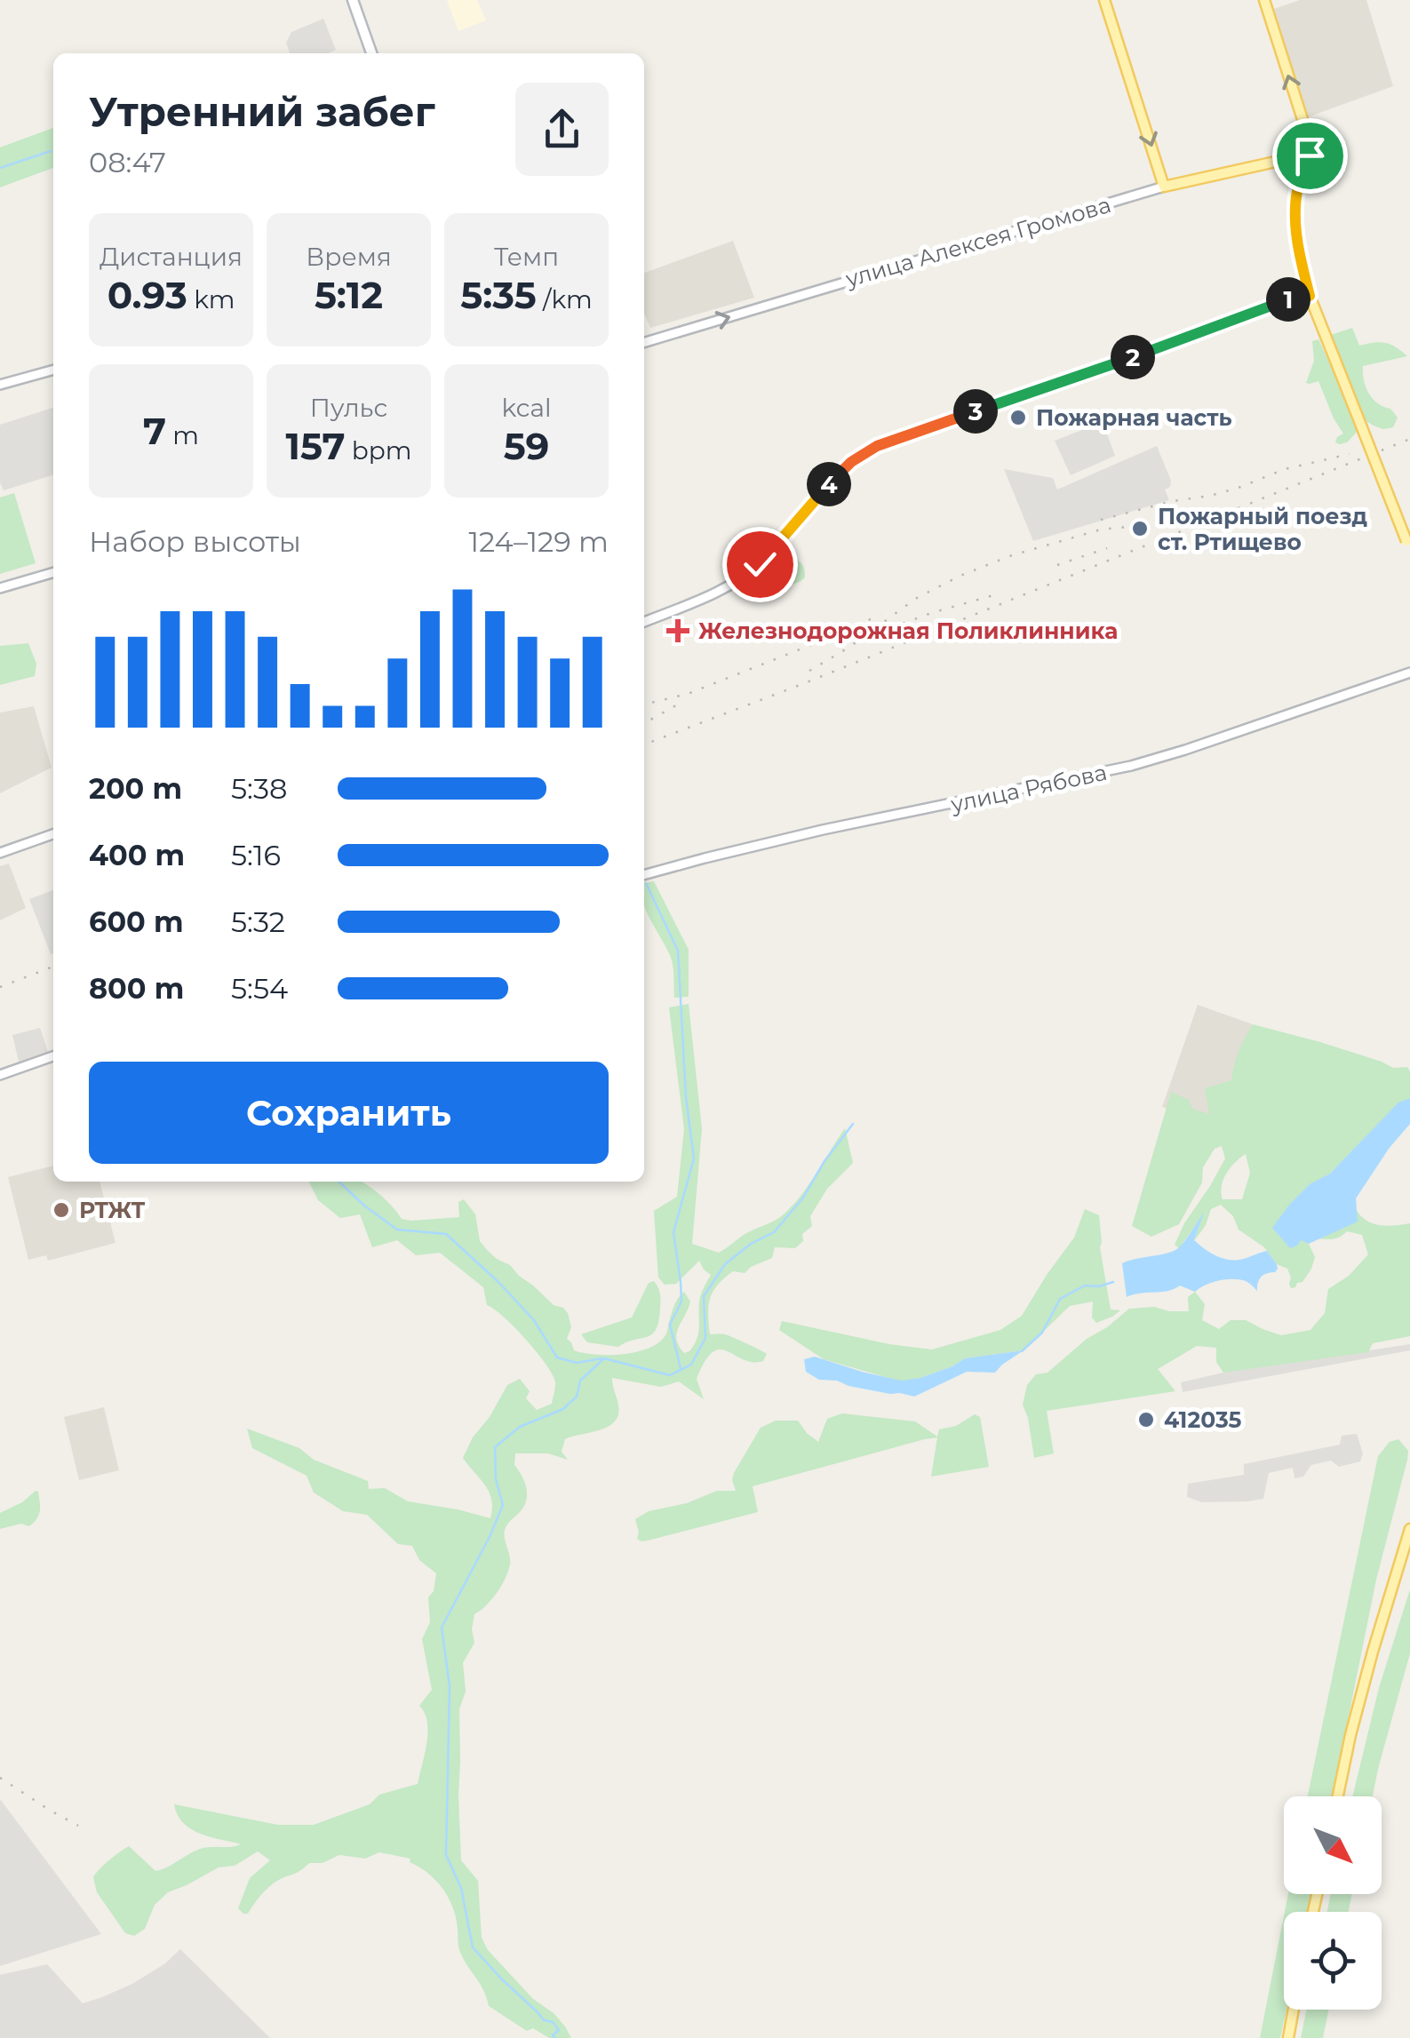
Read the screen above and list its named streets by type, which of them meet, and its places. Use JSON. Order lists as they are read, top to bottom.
{
  "streets": {
    "main road": ["улица Алексея Громова"],
    "street": ["улица Рябова"]
  },
  "one_way": ["улица Алексея Громова"],
  "places": {
    "other": [
      "Пожарная часть",
      "Пожарный поезд ст. Ртищево",
      "РТЖТ",
      "412035"
    ],
    "health": ["Железнодорожная Поликлинника"]
  },
  "north": "bottom right",
  "page": {
    "heading": ["Утренний забег", "08:47"],
    "stats": [
      ["Дистанция", "0.93 km"],
      ["Время", "5:12"],
      ["Темп", "5:35 /km"],
      ["7 m"],
      ["Пульс", "157 bpm"],
      ["kcal", "59"]
    ],
    "pins": [
      "1",
      "2",
      "3",
      "4"
    ],
    "chart": ["Набор высоты", "124–129 m"],
    "list": [
      {
        "name": "200 m",
        "note": "5:38"
      },
      {
        "name": "400 m",
        "note": "5:16"
      },
      {
        "name": "600 m",
        "note": "5:32"
      },
      {
        "name": "800 m",
        "note": "5:54"
      }
    ],
    "buttons": "Сохранить"
  }
}
